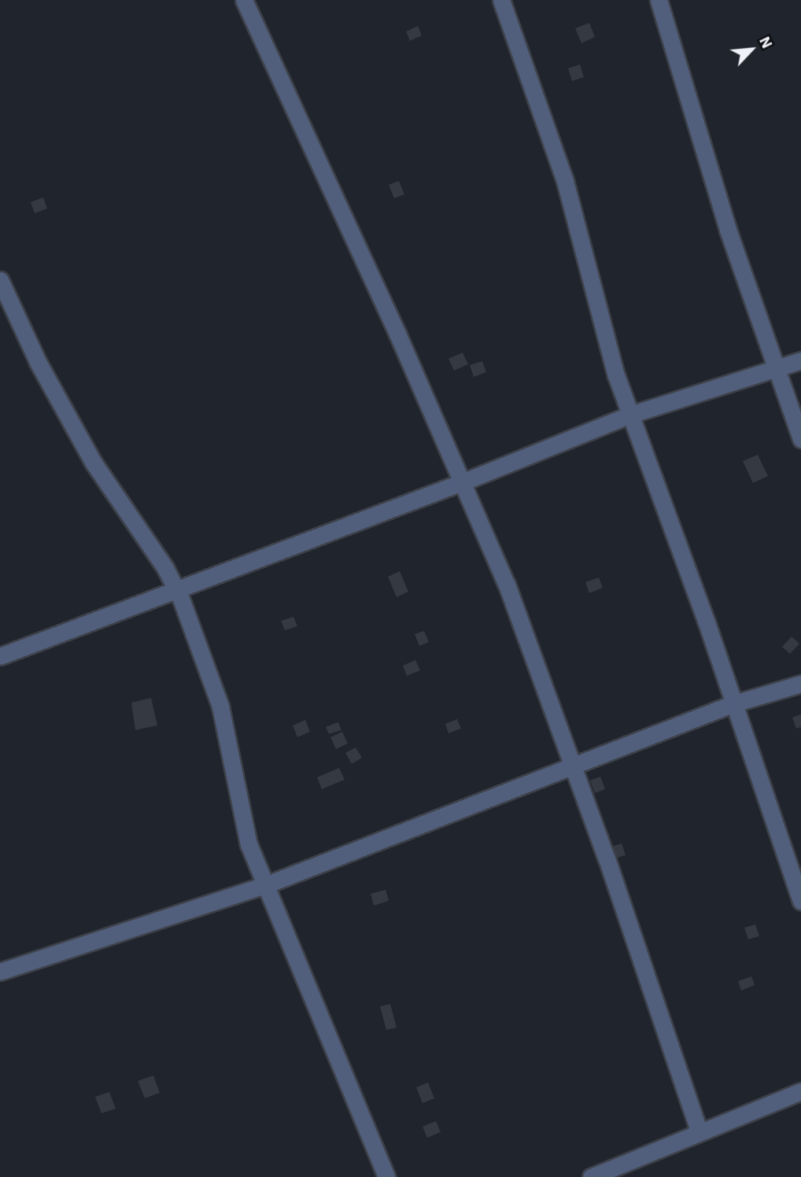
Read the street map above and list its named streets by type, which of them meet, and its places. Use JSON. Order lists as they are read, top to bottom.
{
  "north": "top right"
}
